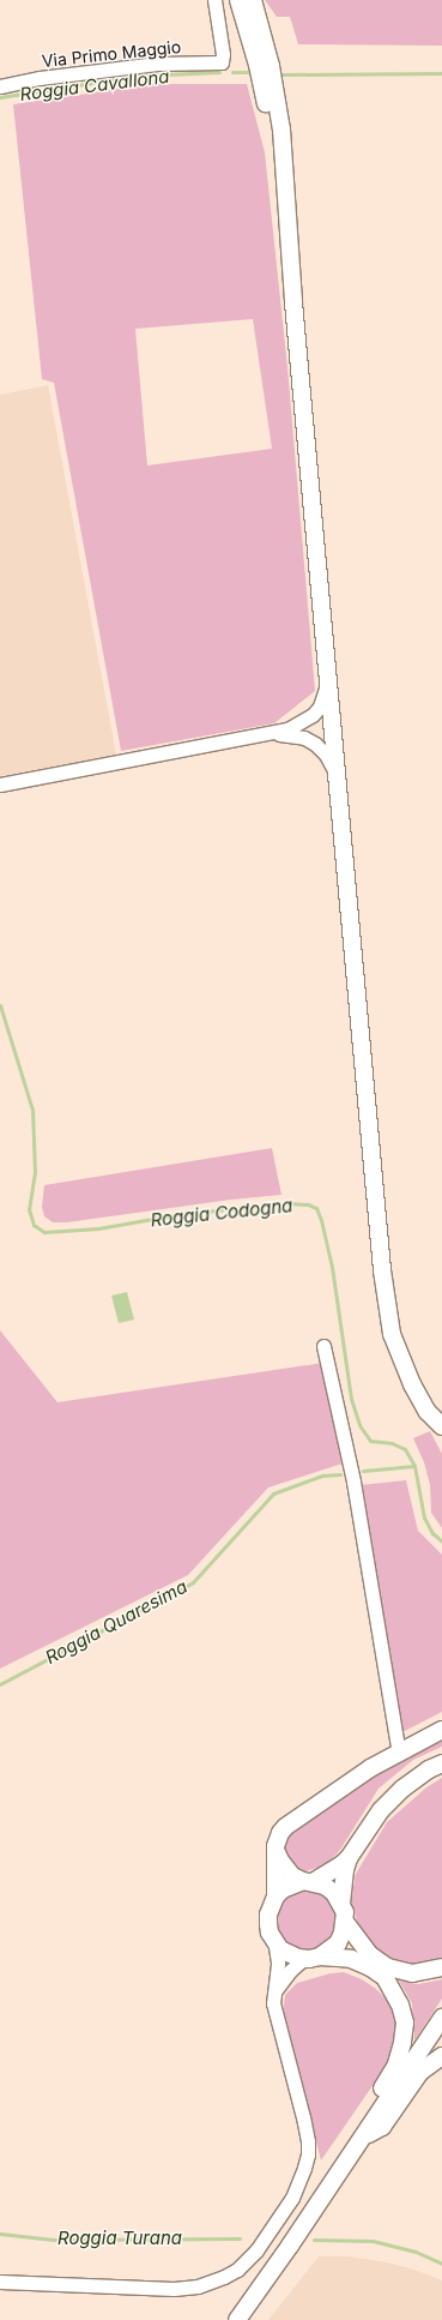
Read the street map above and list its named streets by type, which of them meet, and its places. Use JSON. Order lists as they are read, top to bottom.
{
  "streets": {
    "street": ["Via Primo Maggio"]
  },
  "water": [
    "Roggia Cavallona",
    "Roggia Codogna",
    "Roggia Quaresima",
    "Roggia Turana"
  ]
}
